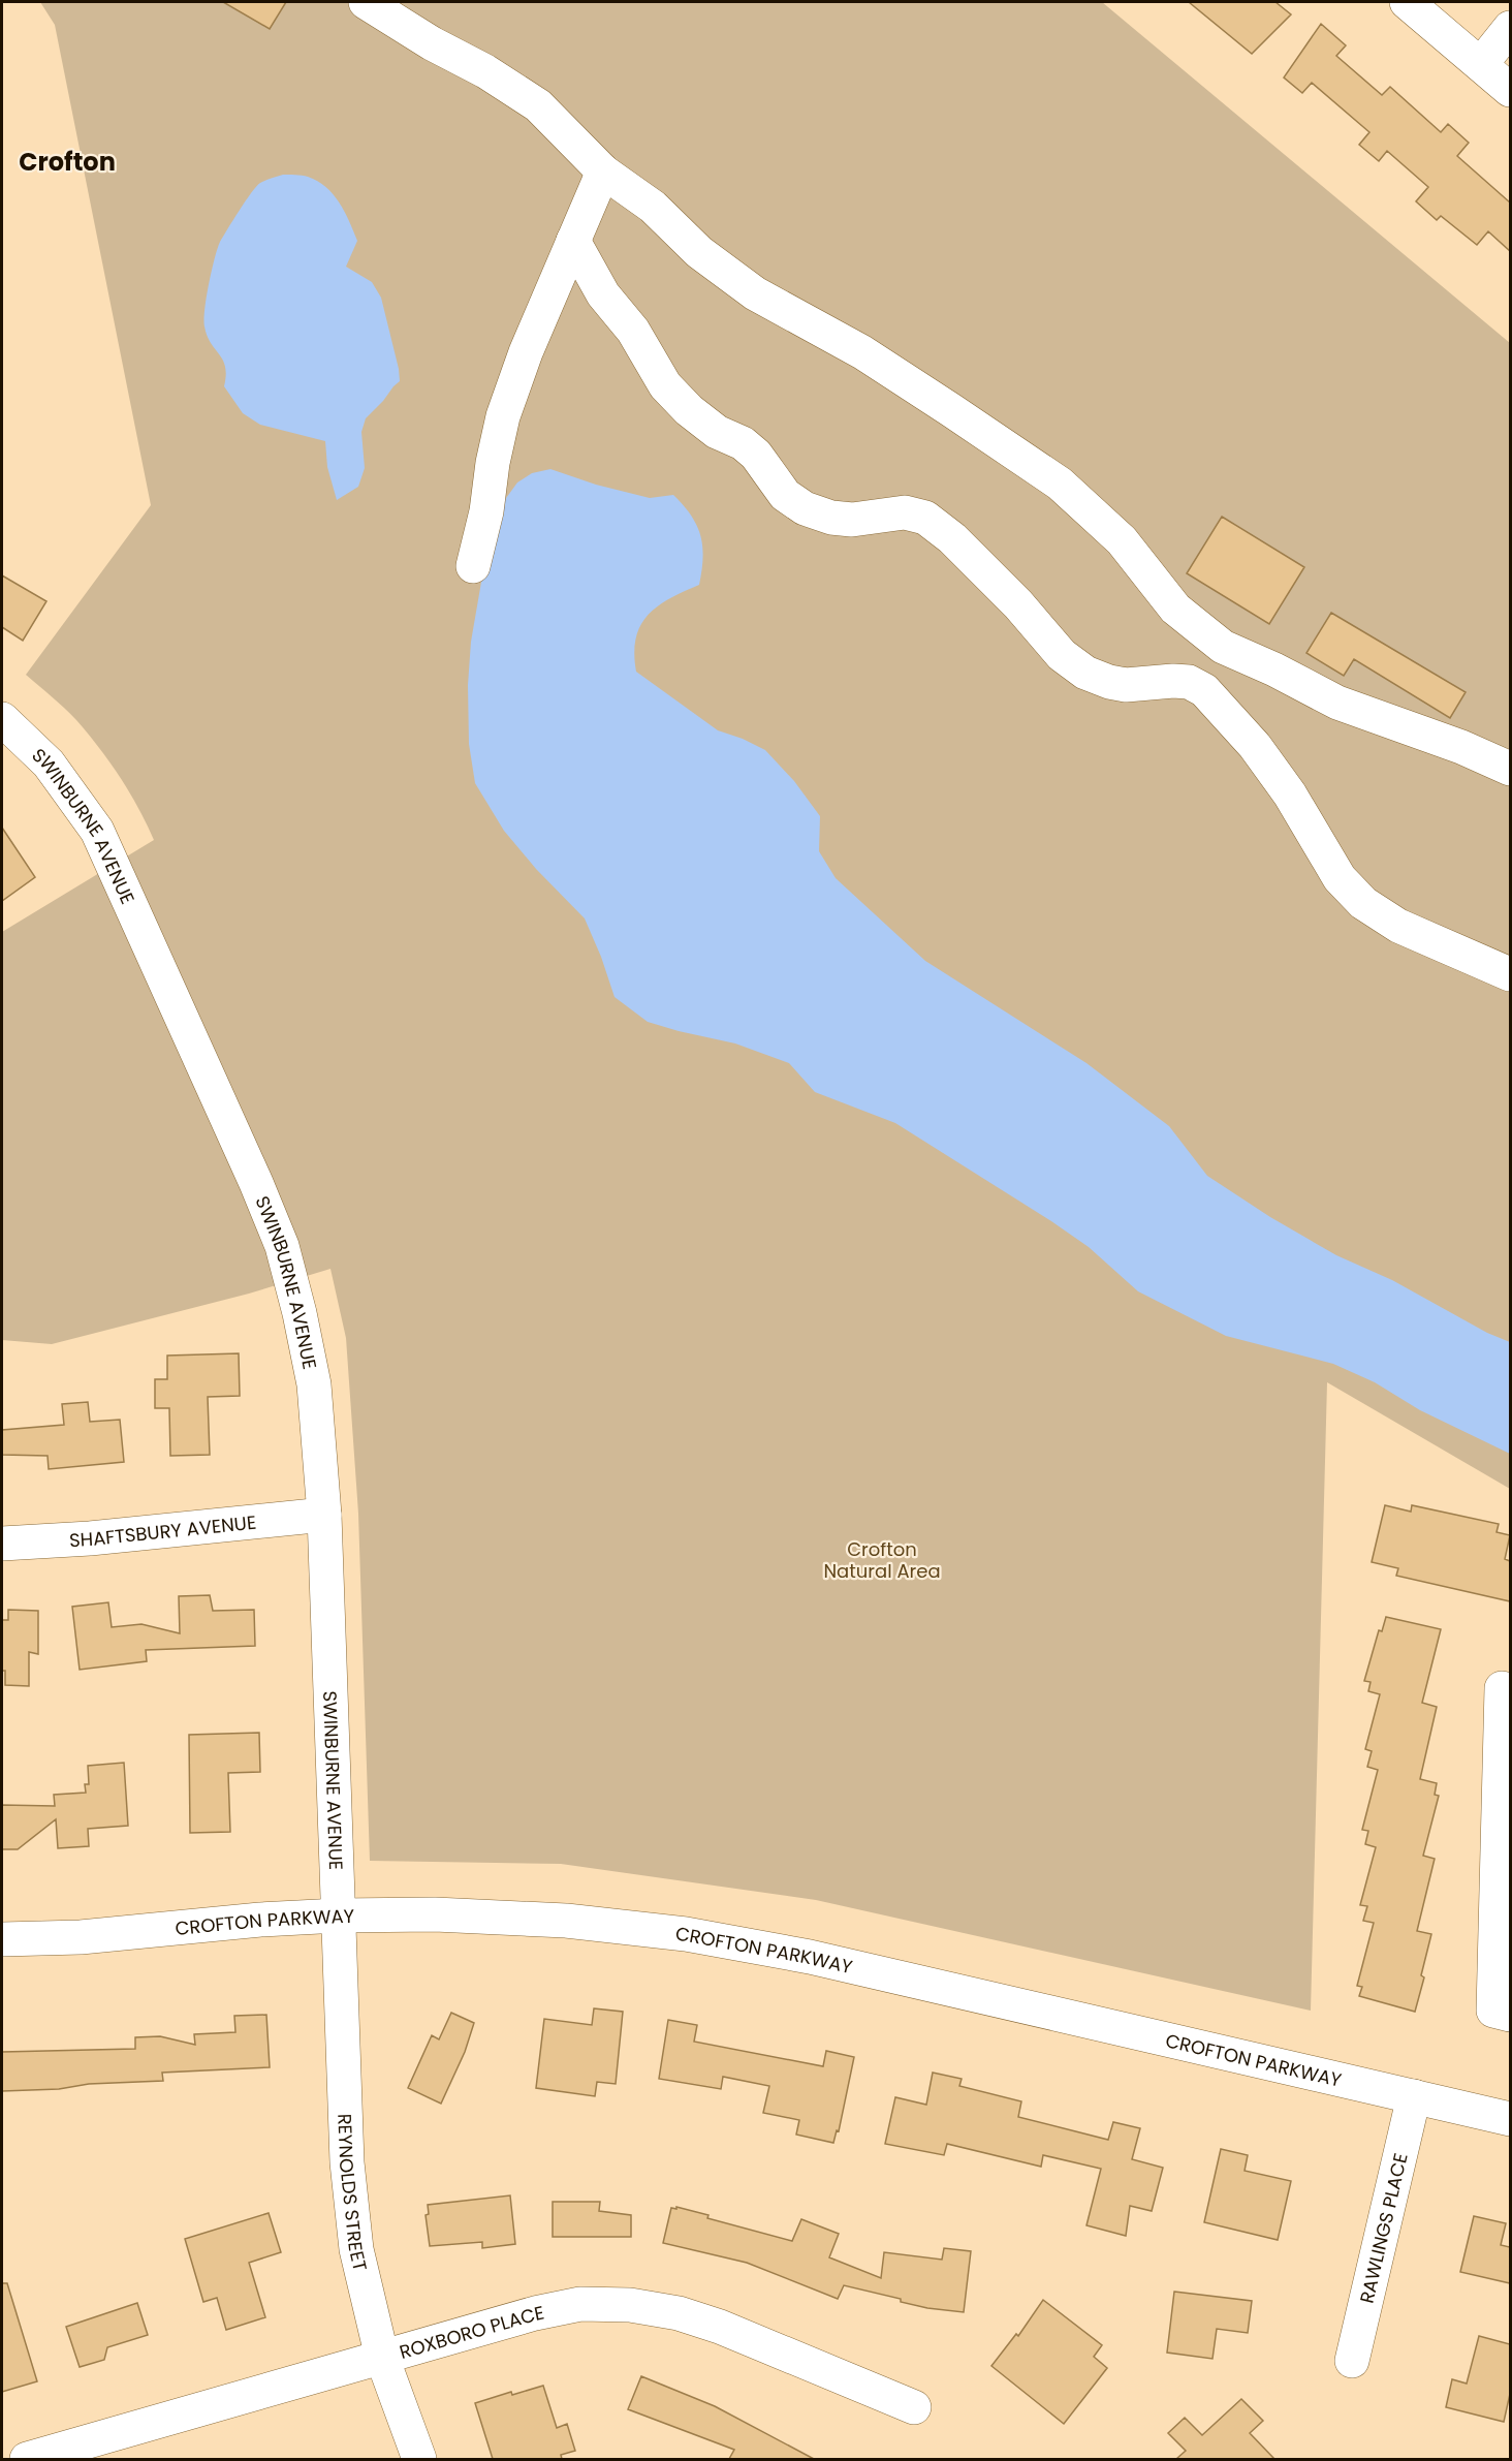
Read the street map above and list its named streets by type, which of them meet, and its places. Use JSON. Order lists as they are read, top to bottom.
{
  "streets": {
    "street": [
      "SWINBURNE AVENUE",
      "SHAFTSBURY AVENUE",
      "CROFTON PARKWAY",
      "REYNOLDS STREET",
      "RAWLINGS PLACE",
      "ROXBORO PLACE"
    ]
  },
  "crossings": [
    ["SWINBURNE AVENUE", "SHAFTSBURY AVENUE"],
    ["SWINBURNE AVENUE", "CROFTON PARKWAY"],
    ["SWINBURNE AVENUE", "REYNOLDS STREET"],
    ["CROFTON PARKWAY", "REYNOLDS STREET"],
    ["CROFTON PARKWAY", "RAWLINGS PLACE"],
    ["REYNOLDS STREET", "ROXBORO PLACE"]
  ],
  "districts": ["Crofton"],
  "parks": ["Crofton Natural Area"]
}
